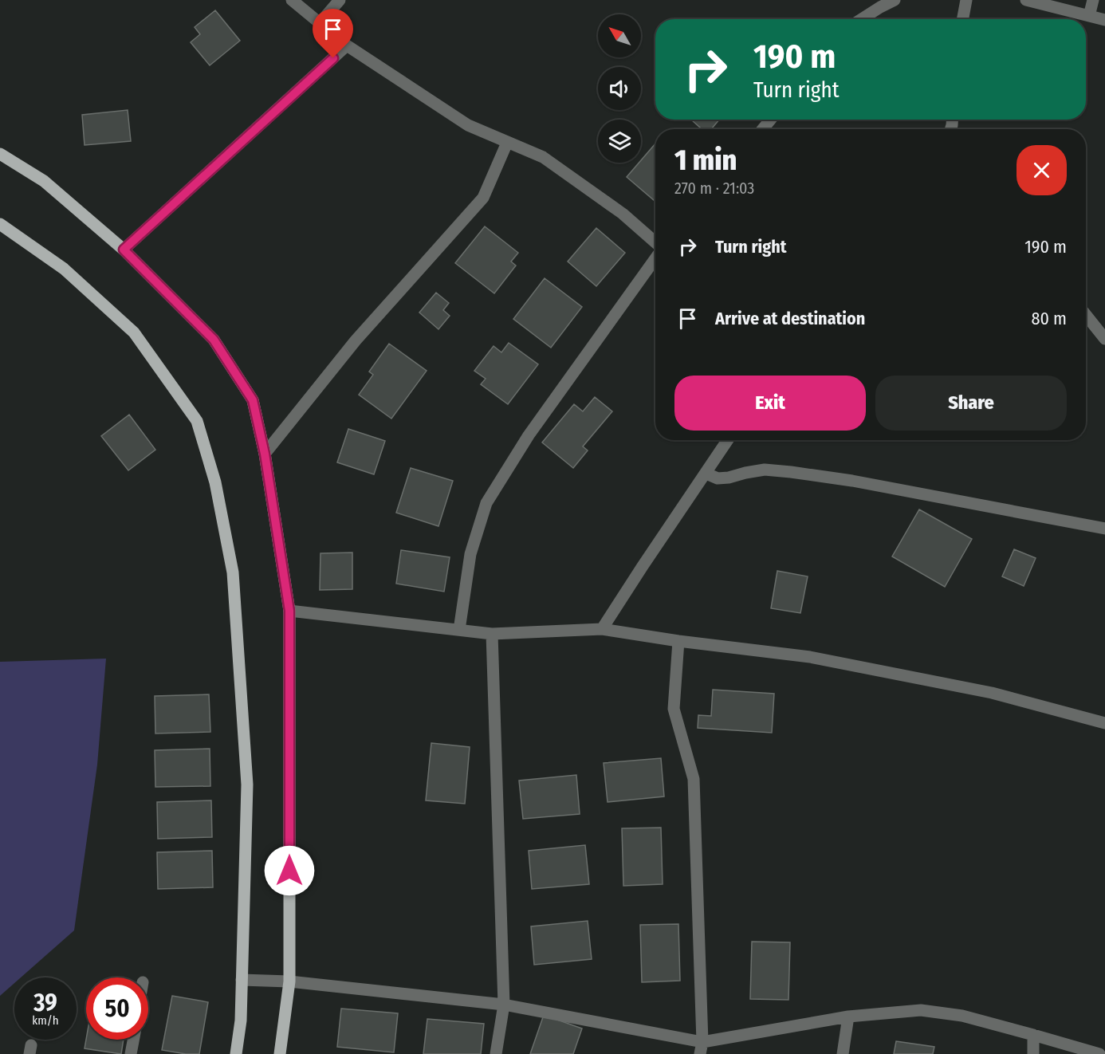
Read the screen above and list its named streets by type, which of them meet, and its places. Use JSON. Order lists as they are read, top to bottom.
{
  "north": "top left",
  "page": {
    "turn": ["190 m", "Turn right"],
    "heading": ["1 min", "270 m · 21:03"],
    "list": [
      {
        "name": "Turn right",
        "value": "190 m"
      },
      {
        "name": "Arrive at destination",
        "value": "80 m"
      }
    ],
    "buttons": ["Exit", "Share"],
    "speed": "39 km/h",
    "limit": "50"
  }
}
